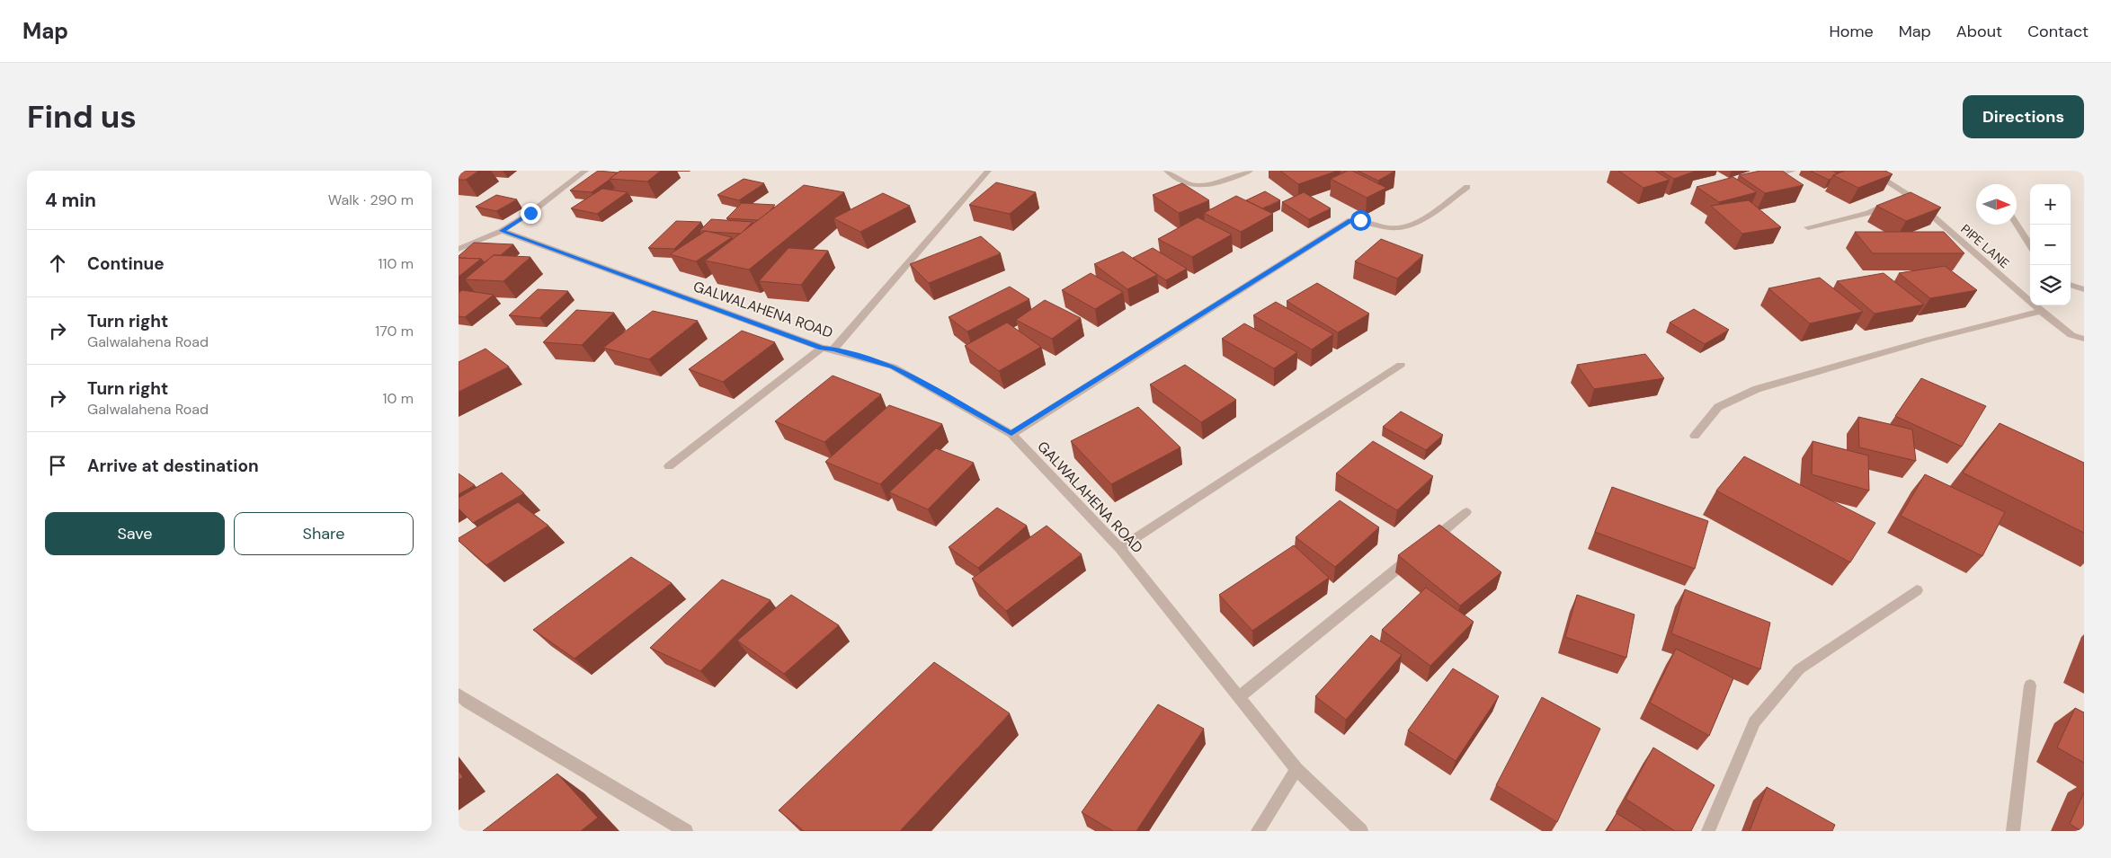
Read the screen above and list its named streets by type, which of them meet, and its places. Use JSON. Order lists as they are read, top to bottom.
{
  "streets": {
    "street": ["PIPE LANE", "GALWALAHENA ROAD"]
  },
  "north": "right",
  "page": {
    "header": "Map",
    "nav": [
      "Home",
      "Map",
      "About",
      "Contact"
    ],
    "buttons": [
      "Directions",
      ["Save", "Share"]
    ],
    "title": "Find us",
    "heading": ["4 min", "Walk · 290 m"],
    "map_buttons": ["+", "−"],
    "list": [
      ["Continue", "110 m"],
      ["Turn right", "Galwalahena Road", "170 m"],
      ["Turn right", "Galwalahena Road", "10 m"],
      "Arrive at destination"
    ]
  }
}
